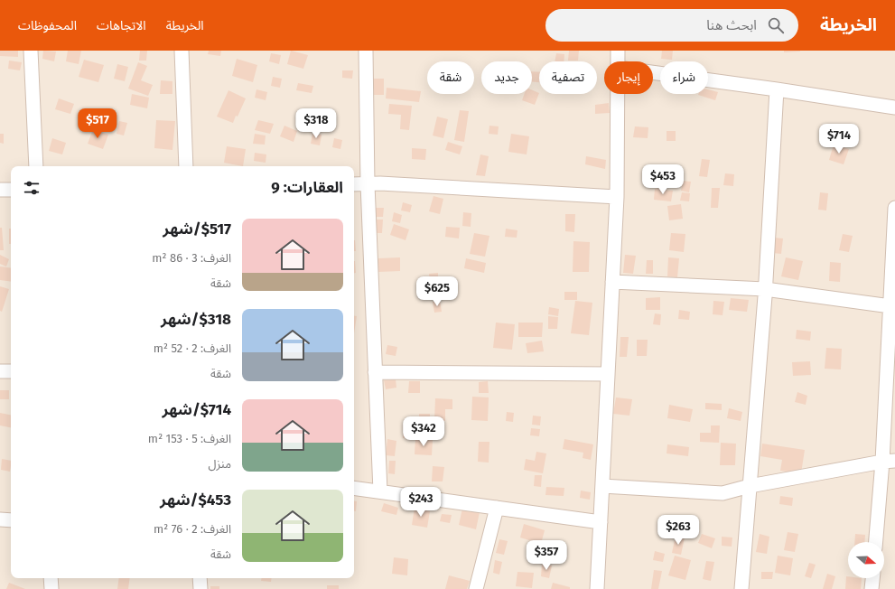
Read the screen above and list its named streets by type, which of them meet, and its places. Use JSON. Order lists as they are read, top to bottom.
{
  "north": "right",
  "page": {
    "header": "الخريطة",
    "search": "ابحث هنا",
    "nav": ["الخريطة", "الاتجاهات", "المحفوظات"],
    "chip": [
      "شراء",
      "إيجار",
      "تصفية",
      "جديد",
      "شقة"
    ],
    "price": [
      "$517",
      "$318",
      "$714",
      "$453",
      "$625",
      "$342",
      "$243",
      "$263",
      "$357"
    ],
    "heading": "العقارات: 9",
    "list": [
      {
        "name": "$517/شهر",
        "note": "الغرف: 3 · 86 m² · شقة"
      },
      {
        "name": "$318/شهر",
        "note": "الغرف: 2 · 52 m² · شقة"
      },
      {
        "name": "$714/شهر",
        "note": "الغرف: 5 · 153 m² · منزل"
      },
      {
        "name": "$453/شهر",
        "note": "الغرف: 2 · 76 m² · شقة"
      }
    ]
  }
}
